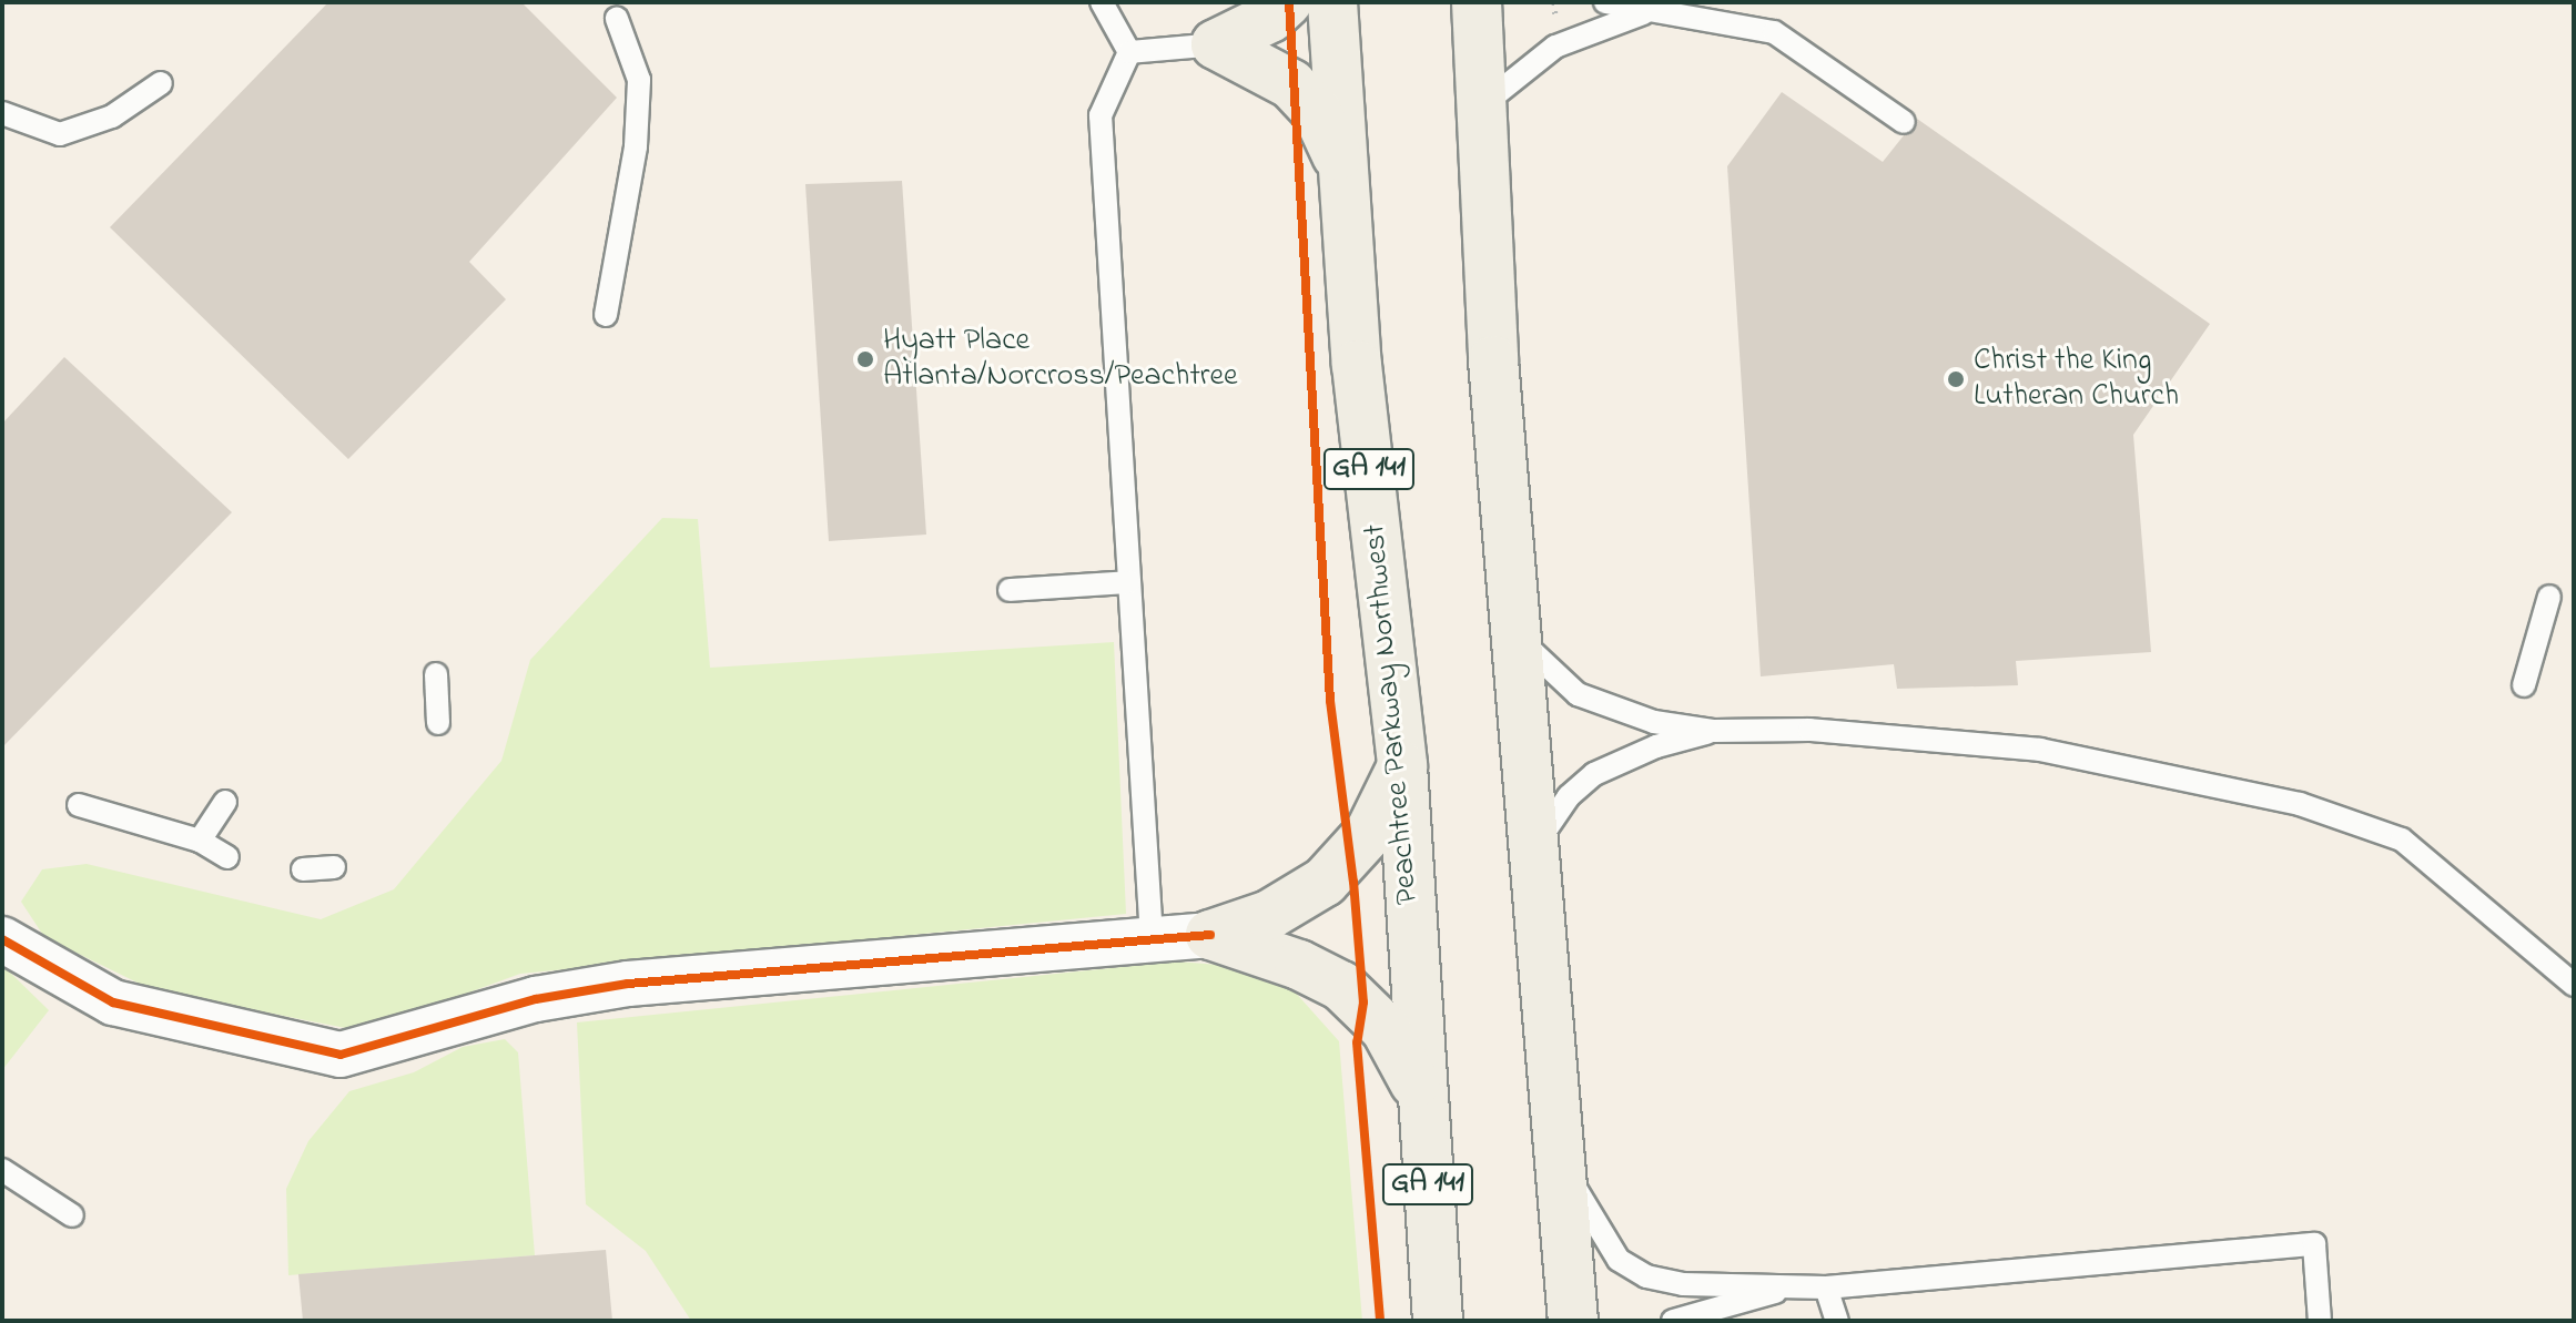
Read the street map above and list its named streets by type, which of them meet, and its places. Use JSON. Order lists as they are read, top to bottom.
{
  "streets": {
    "highway": ["GA 141", "Peachtree Parkway Northwest"]
  },
  "places": ["Hyatt Place Atlanta/Norcross/Peachtree", "Christ the King Lutheran Church"]
}
